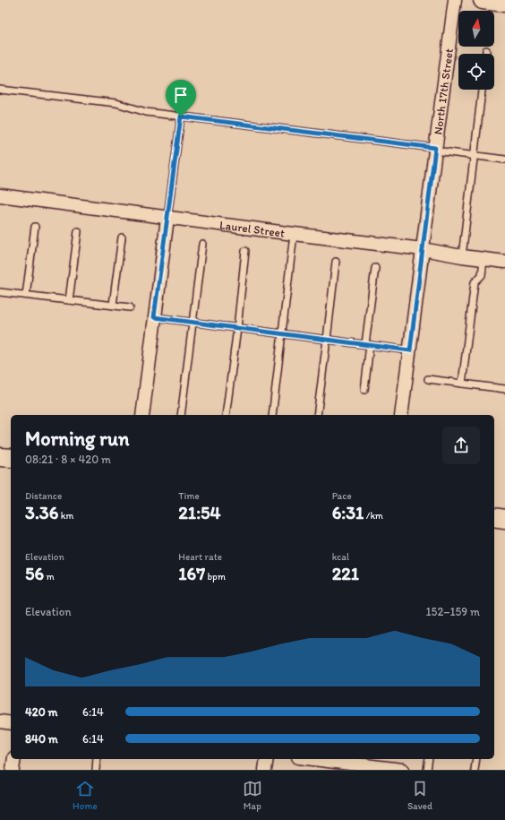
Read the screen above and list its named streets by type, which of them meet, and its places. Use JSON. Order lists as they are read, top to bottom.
{
  "streets": {
    "street": ["North 17th Street", "Laurel Street"]
  },
  "crossings": [
    ["North 17th Street", "Laurel Street"]
  ],
  "north": "top",
  "page": {
    "heading": ["Morning run", "08:21 · 8 × 420 m"],
    "stats": [
      ["Distance", "3.36 km"],
      ["Time", "21:54"],
      ["Pace", "6:31 /km"],
      ["Elevation", "56 m"],
      ["Heart rate", "167 bpm"],
      ["kcal", "221"]
    ],
    "chart": ["Elevation", "152–159 m"],
    "list": [
      {
        "name": "420 m",
        "note": "6:14"
      },
      {
        "name": "840 m",
        "note": "6:14"
      }
    ],
    "tabs": ["Home", "Map", "Saved"]
  }
}
